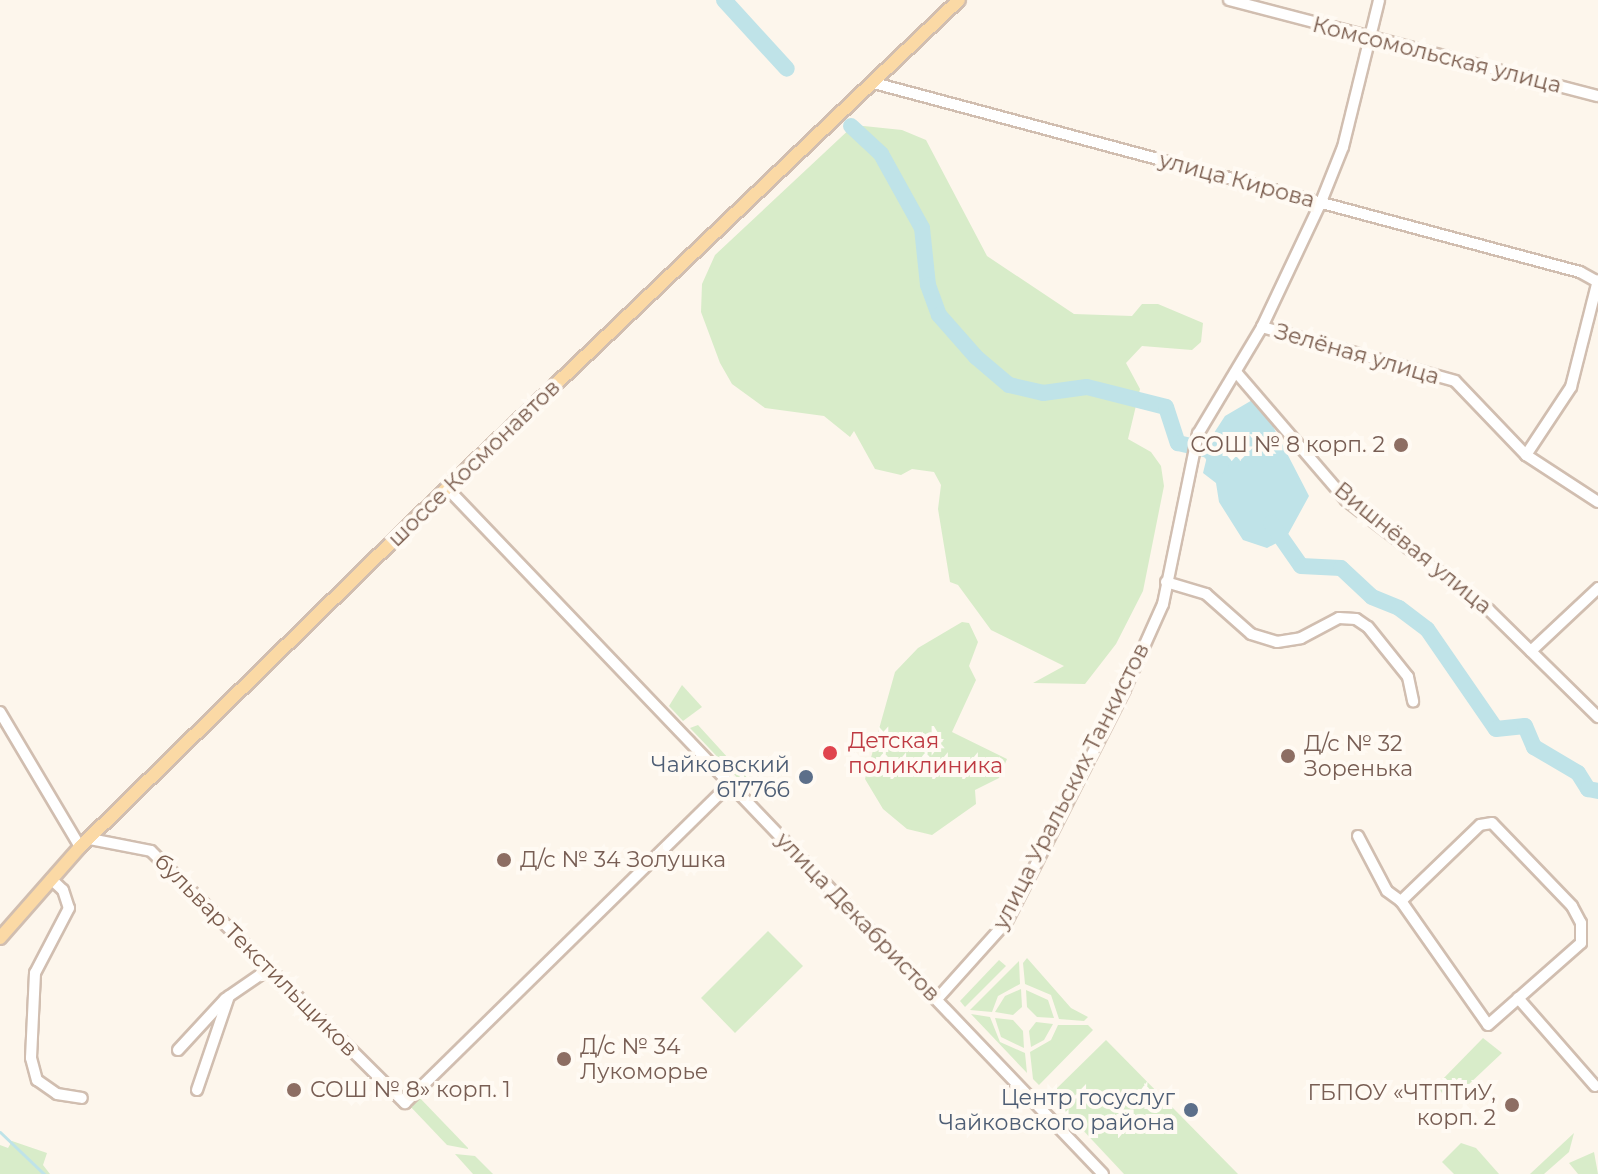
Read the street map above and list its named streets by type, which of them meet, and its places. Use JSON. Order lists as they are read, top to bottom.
{
  "streets": {
    "main road": ["шоссе Космонавтов"],
    "street": [
      "Комсомольская улица",
      "улица Кирова",
      "Зелёная улица",
      "Вишнёвая улица",
      "улица Уральских Танкистов",
      "улица Декабристов",
      "бульвар Текстильщиков"
    ]
  },
  "crossings": [
    ["Комсомольская улица", "улица Уральских Танкистов"],
    ["улица Кирова", "шоссе Космонавтов"],
    ["улица Кирова", "улица Уральских Танкистов"],
    ["Зелёная улица", "улица Уральских Танкистов"],
    ["шоссе Космонавтов", "улица Декабристов"],
    ["шоссе Космонавтов", "бульвар Текстильщиков"],
    ["Вишнёвая улица", "улица Уральских Танкистов"],
    ["улица Уральских Танкистов", "улица Декабристов"],
    ["улица Декабристов", "бульвар Текстильщиков"]
  ],
  "places": [
    "СОШ № 8 корп. 2",
    "Детская поликлиника",
    "Д/с № 32 Зоренька",
    "Чайковский 617766",
    "Д/с № 34 Золушка",
    "Д/с № 34 Лукоморье",
    "СОШ № 8» корп. 1",
    "ГБПОУ «ЧТПТиУ, корп. 2",
    "Центр госуслуг Чайковского района"
  ]
}
